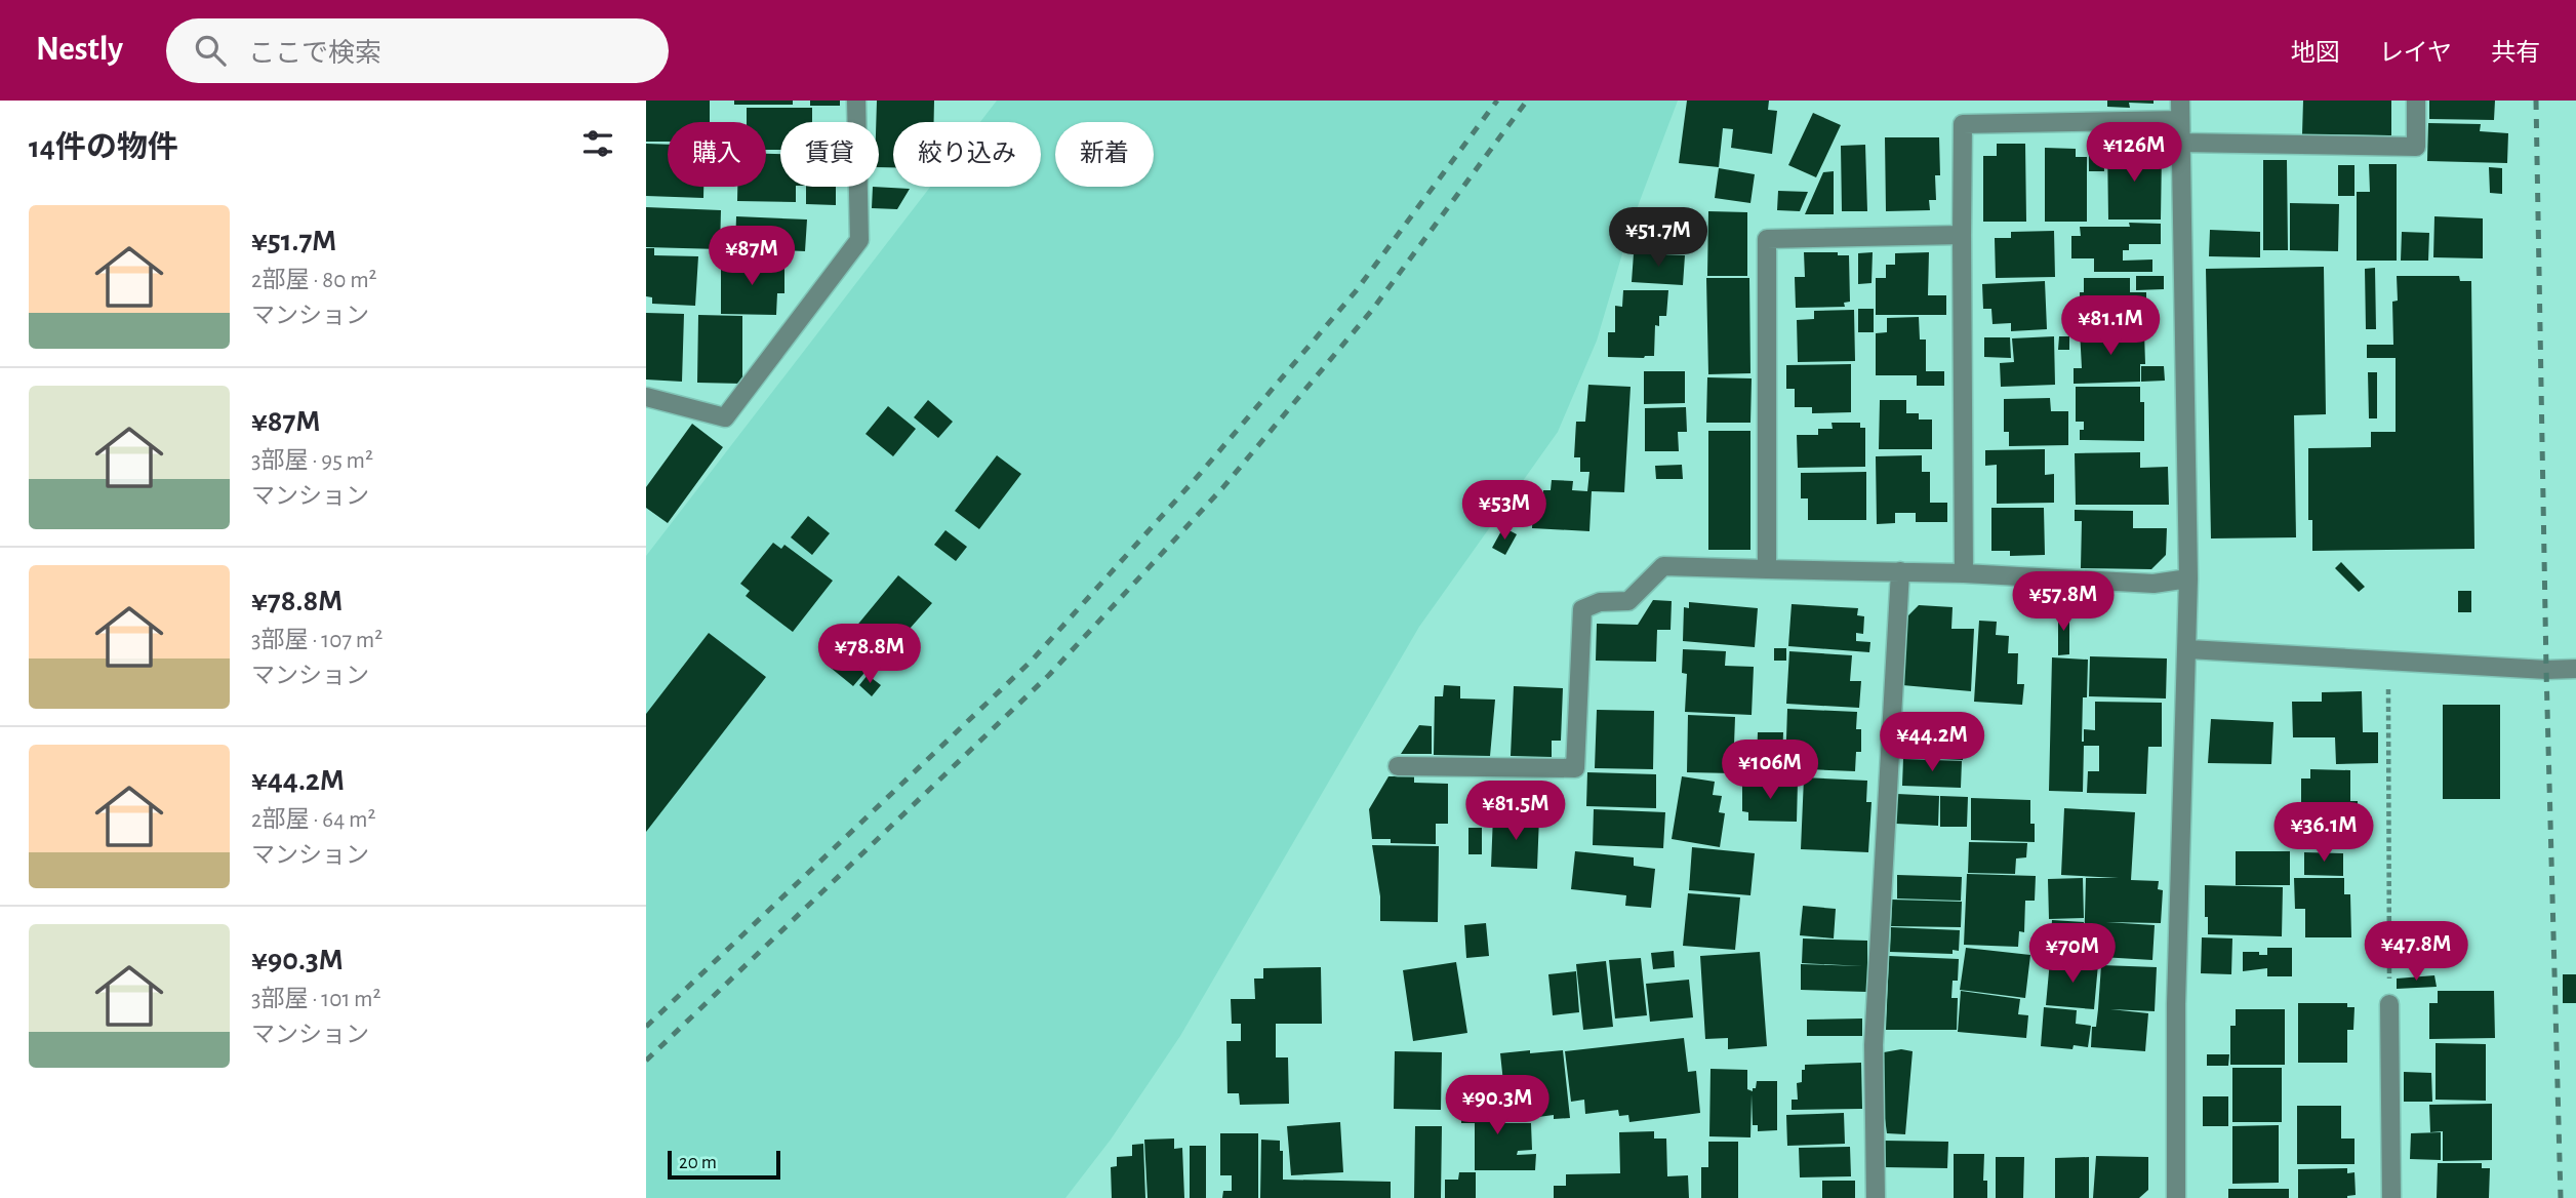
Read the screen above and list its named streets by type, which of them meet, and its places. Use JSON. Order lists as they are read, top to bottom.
{
  "scale_bar": "20 m",
  "page": {
    "header": "Nestly",
    "search": "ここで検索",
    "nav": ["地図", "レイヤ", "共有"],
    "heading": "14件の物件",
    "price": [
      "¥126M",
      "¥51.7M",
      "¥87M",
      "¥81.1M",
      "¥53M",
      "¥57.8M",
      "¥78.8M",
      "¥44.2M",
      "¥106M",
      "¥81.5M",
      "¥36.1M",
      "¥47.8M",
      "¥70M",
      "¥90.3M"
    ],
    "chip": [
      "購入",
      "賃貸",
      "絞り込み",
      "新着"
    ],
    "list": [
      {
        "name": "¥51.7M",
        "note": "2部屋 · 80 m² · マンション"
      },
      {
        "name": "¥87M",
        "note": "3部屋 · 95 m² · マンション"
      },
      {
        "name": "¥78.8M",
        "note": "3部屋 · 107 m² · マンション"
      },
      {
        "name": "¥44.2M",
        "note": "2部屋 · 64 m² · マンション"
      },
      {
        "name": "¥90.3M",
        "note": "3部屋 · 101 m² · マンション"
      }
    ],
    "scale": "20 m"
  }
}
